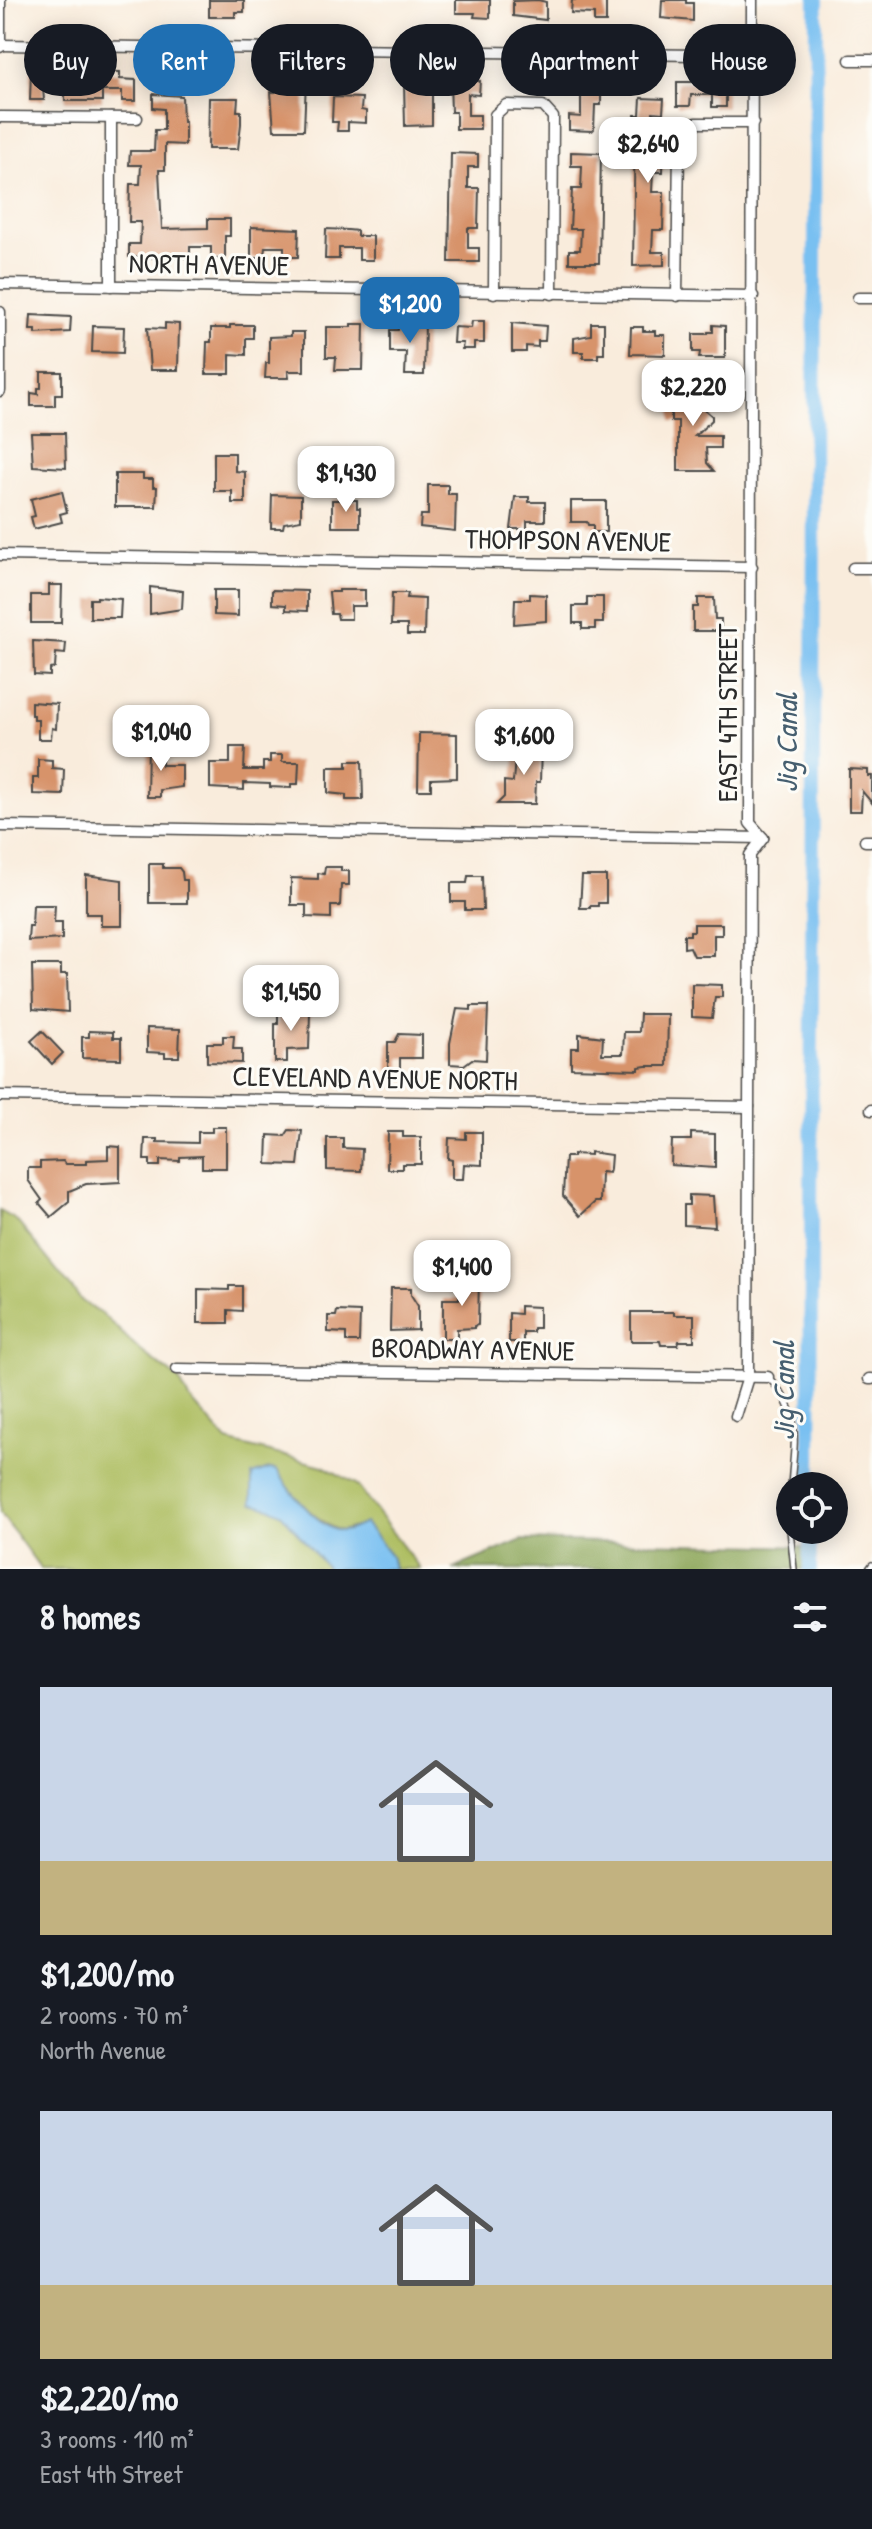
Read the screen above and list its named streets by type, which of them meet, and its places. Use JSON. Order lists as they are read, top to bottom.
{
  "streets": {
    "street": [
      "NORTH AVENUE",
      "THOMPSON AVENUE",
      "EAST 4TH STREET",
      "CLEVELAND AVENUE NORTH",
      "BROADWAY AVENUE"
    ]
  },
  "crossings": [
    ["NORTH AVENUE", "EAST 4TH STREET"],
    ["THOMPSON AVENUE", "EAST 4TH STREET"],
    ["EAST 4TH STREET", "CLEVELAND AVENUE NORTH"],
    ["EAST 4TH STREET", "BROADWAY AVENUE"]
  ],
  "water": ["Jig Canal"],
  "page": {
    "chip": [
      "Buy",
      "Rent",
      "Filters",
      "New",
      "Apartment",
      "House"
    ],
    "price": [
      "$2,640",
      "$1,200",
      "$2,220",
      "$1,430",
      "$1,040",
      "$1,600",
      "$1,450",
      "$1,400"
    ],
    "heading": "8 homes",
    "list": [
      {
        "name": "$1,200/mo",
        "note": "2 rooms · 70 m² · North Avenue"
      },
      {
        "name": "$2,220/mo",
        "note": "3 rooms · 110 m² · East 4th Street"
      }
    ]
  }
}
